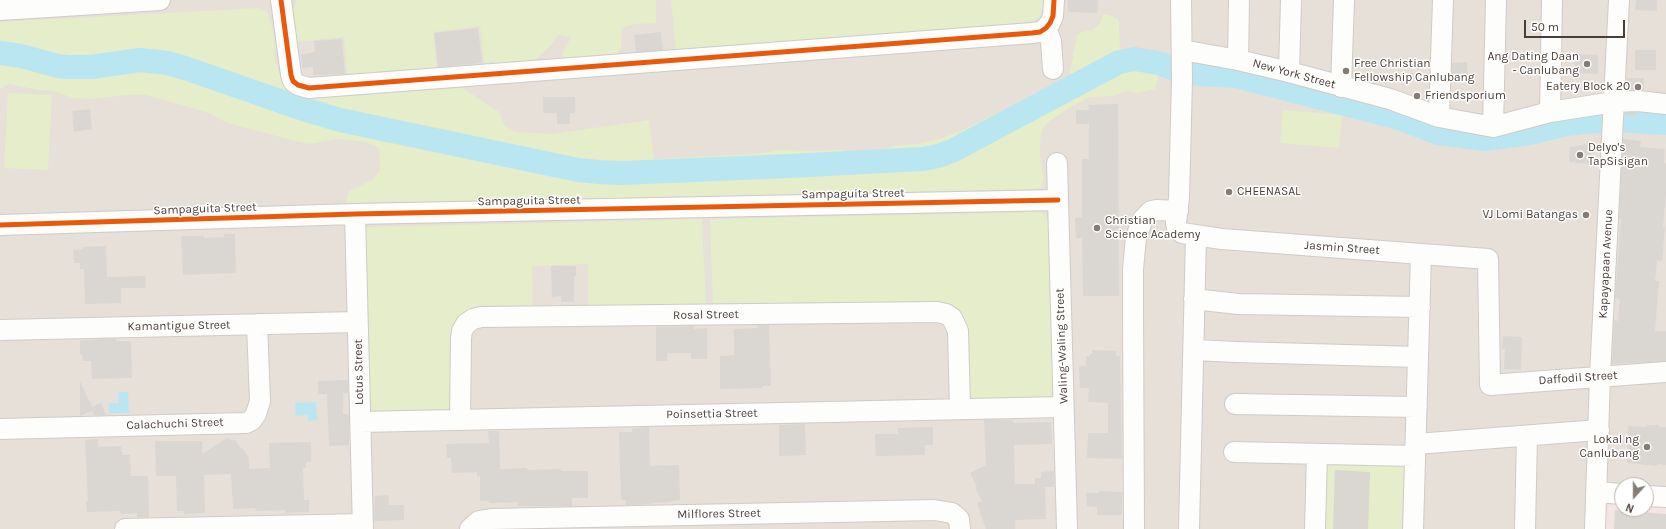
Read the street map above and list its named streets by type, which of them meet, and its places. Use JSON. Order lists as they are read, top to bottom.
{
  "streets": {
    "street": [
      "New York Street",
      "Sampaguita Street",
      "Jasmin Street",
      "Kapayapaan Avenue",
      "Rosal Street",
      "Kamantigue Street",
      "Waling-Waling Street",
      "Lotus Street",
      "Daffodil Street",
      "Poinsettia Street",
      "Calachuchi Street",
      "Milflores Street"
    ]
  },
  "crossings": [
    ["New York Street", "Kapayapaan Avenue"],
    ["Sampaguita Street", "Waling-Waling Street"],
    ["Sampaguita Street", "Lotus Street"],
    ["Jasmin Street", "Daffodil Street"],
    ["Kapayapaan Avenue", "Daffodil Street"],
    ["Rosal Street", "Poinsettia Street"],
    ["Kamantigue Street", "Lotus Street"],
    ["Kamantigue Street", "Calachuchi Street"],
    ["Waling-Waling Street", "Poinsettia Street"],
    ["Lotus Street", "Poinsettia Street"]
  ],
  "places": [
    "Ang Dating Daan - Canlubang",
    "Free Christian Fellowship Canlubang",
    "Eatery Block 20",
    "Friendsporium",
    "Delyo's TapSisigan",
    "CHEENASAL",
    "VJ Lomi Batangas",
    "Christian Science Academy",
    "Lokal ng Canlubang"
  ],
  "scale_bar": "50 m",
  "north": "bottom"
}
